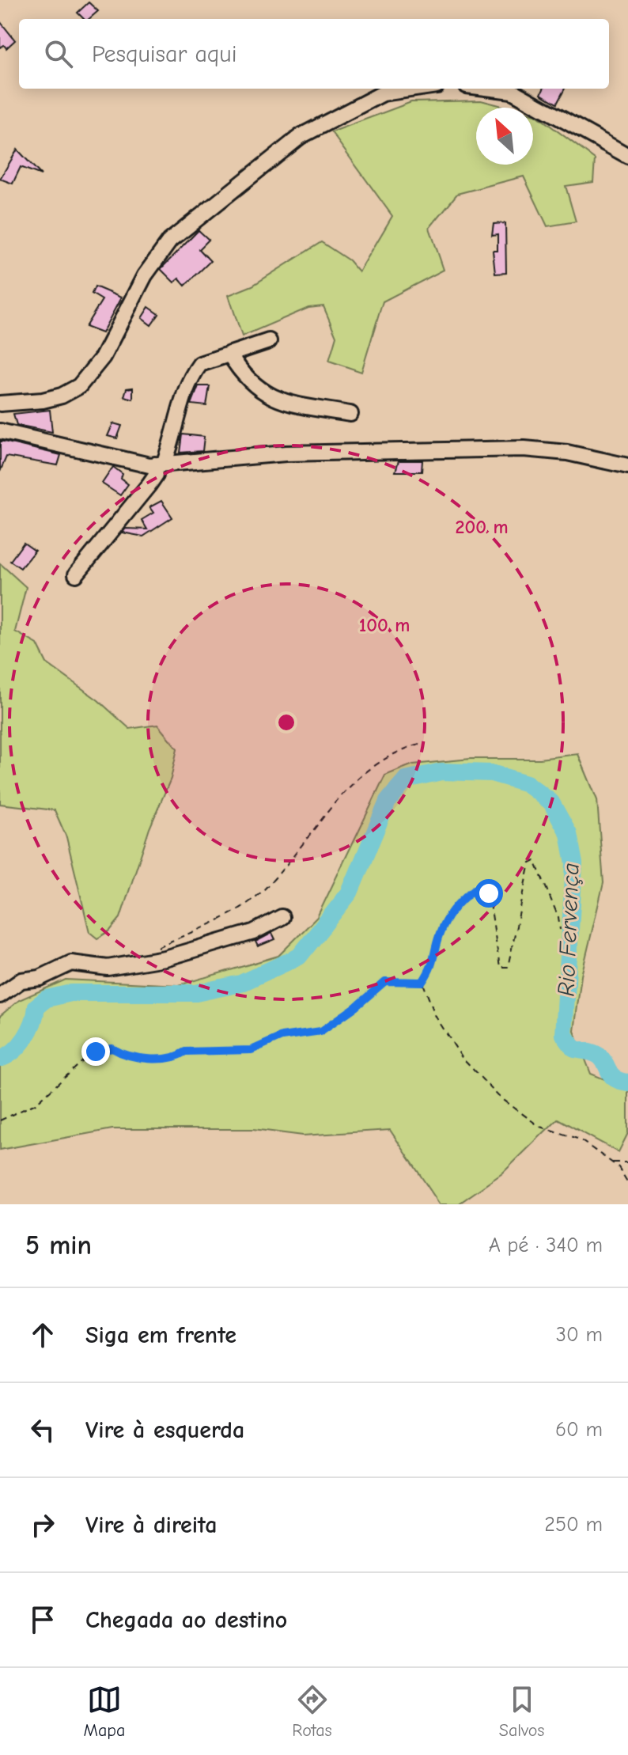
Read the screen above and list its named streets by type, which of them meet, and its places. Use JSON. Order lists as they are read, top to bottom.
{
  "water": ["Rio Fervença"],
  "north": "top left",
  "page": {
    "search": "Pesquisar aqui",
    "heading": ["5 min", "A pé · 340 m"],
    "list": [
      ["Siga em frente", "30 m"],
      ["Vire à esquerda", "60 m"],
      ["Vire à direita", "250 m"],
      "Chegada ao destino"
    ],
    "nav": ["Mapa", "Rotas", "Salvos"]
  },
  "rings": ["200 m", "100 m"]
}
